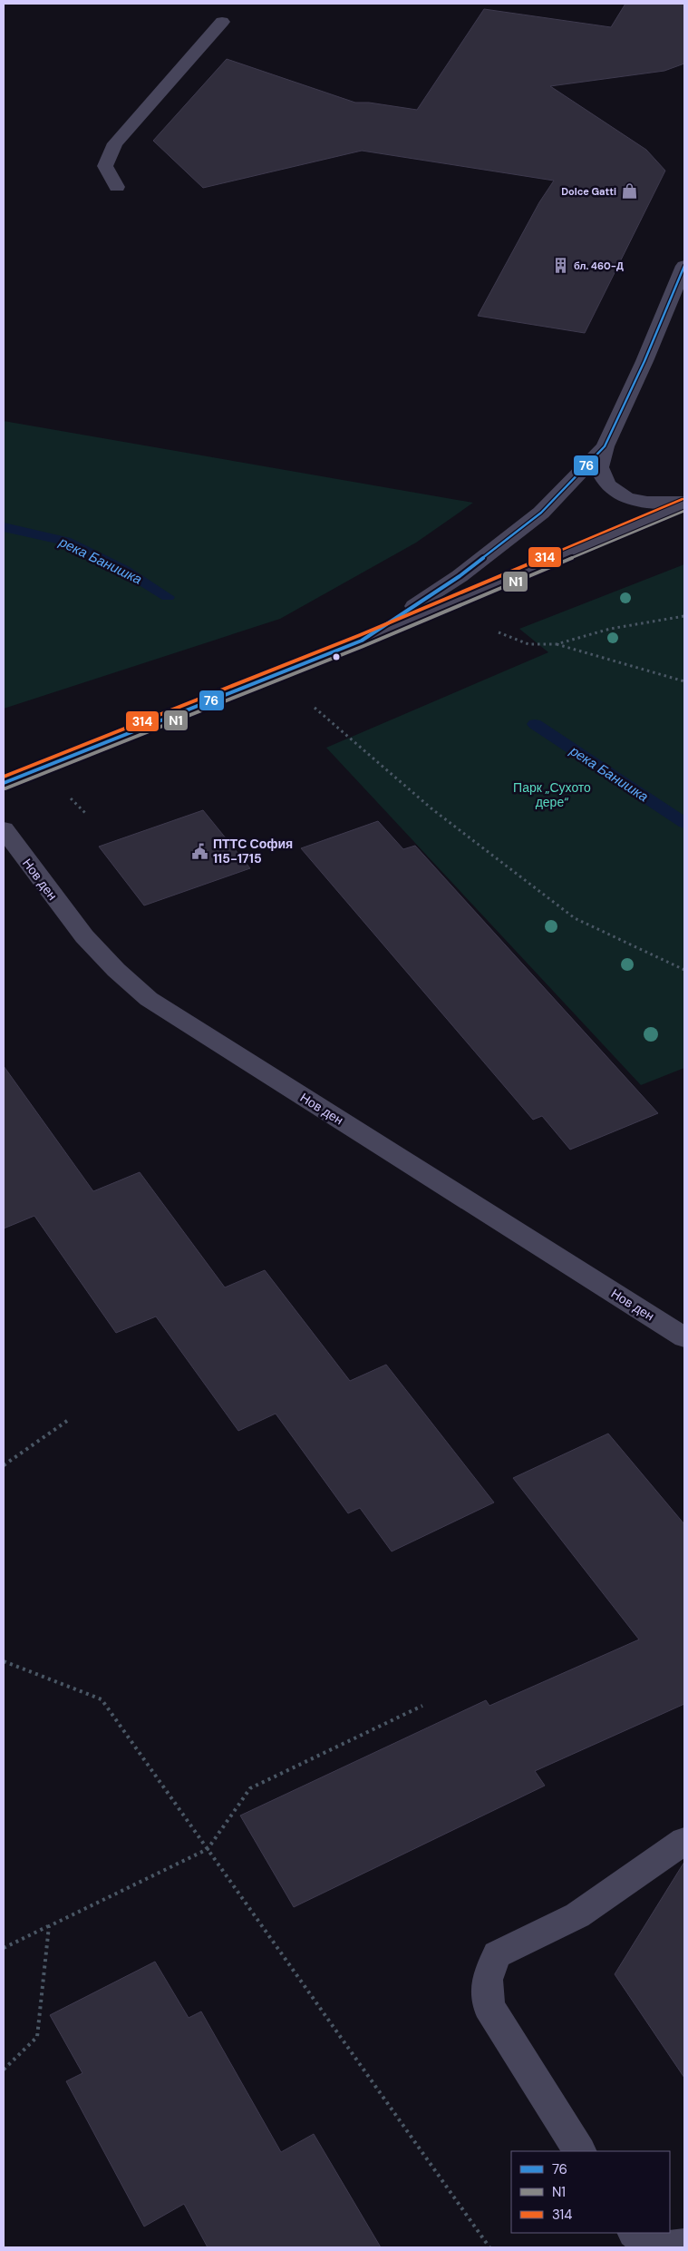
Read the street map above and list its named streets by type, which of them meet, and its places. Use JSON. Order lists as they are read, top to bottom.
{
  "streets": {
    "street": ["Нов ден"]
  },
  "water": ["река Банишка"],
  "parks": ["Парк „Сухото дере“"],
  "places": {
    "shop": ["Dolce Gatti"],
    "building": ["бл. 460-Д"],
    "public building": ["ПТТС София 115-1715"]
  },
  "lines": ["transit line 76", "transit line 314", "transit line N1"],
  "legend": ["76", "N1", "314"]
}
